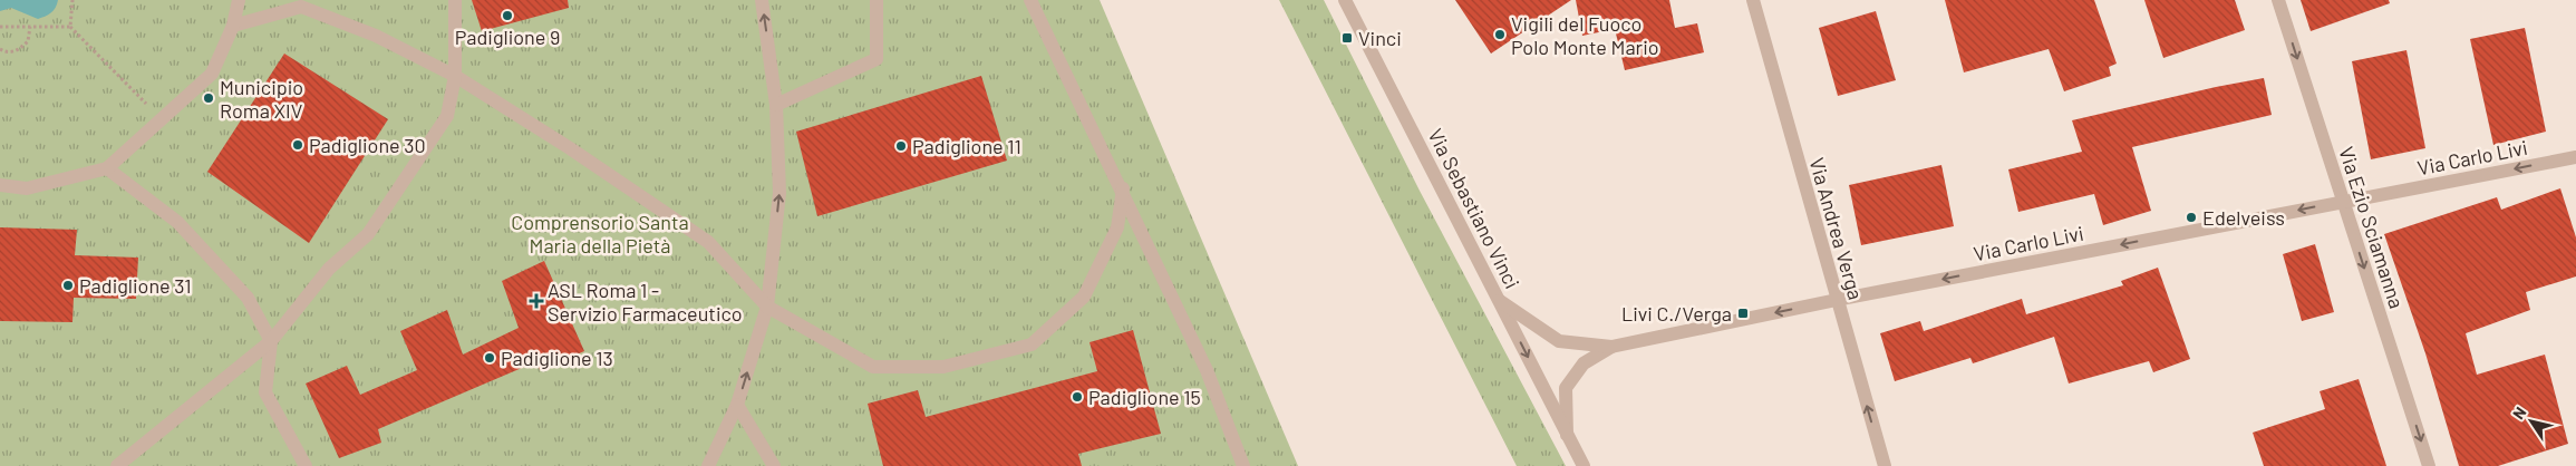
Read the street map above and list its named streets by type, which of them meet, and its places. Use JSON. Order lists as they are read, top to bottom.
{
  "streets": {
    "street": [
      "Via Carlo Livi",
      "Via Sebastiano Vinci",
      "Via Ezio Sciamanna",
      "Via Andrea Verga"
    ]
  },
  "crossings": [
    ["Via Carlo Livi", "Via Sebastiano Vinci"],
    ["Via Carlo Livi", "Via Ezio Sciamanna"],
    ["Via Carlo Livi", "Via Andrea Verga"]
  ],
  "one_way": ["Via Carlo Livi", "Via Ezio Sciamanna", "Via Andrea Verga"],
  "parks": ["Comprensorio Santa Maria della Pietà"],
  "places": {
    "other": [
      "Padiglione 9",
      "Vigili del Fuoco Polo Monte Mario",
      "Municipio Roma XIV",
      "Padiglione 30",
      "Padiglione 11",
      "Edelveiss",
      "Padiglione 31",
      "Padiglione 13",
      "Padiglione 15"
    ],
    "transit": ["Vinci", "Livi C./Verga"],
    "health": ["ASL Roma 1 - Servizio Farmaceutico"]
  },
  "north": "top left"
}
